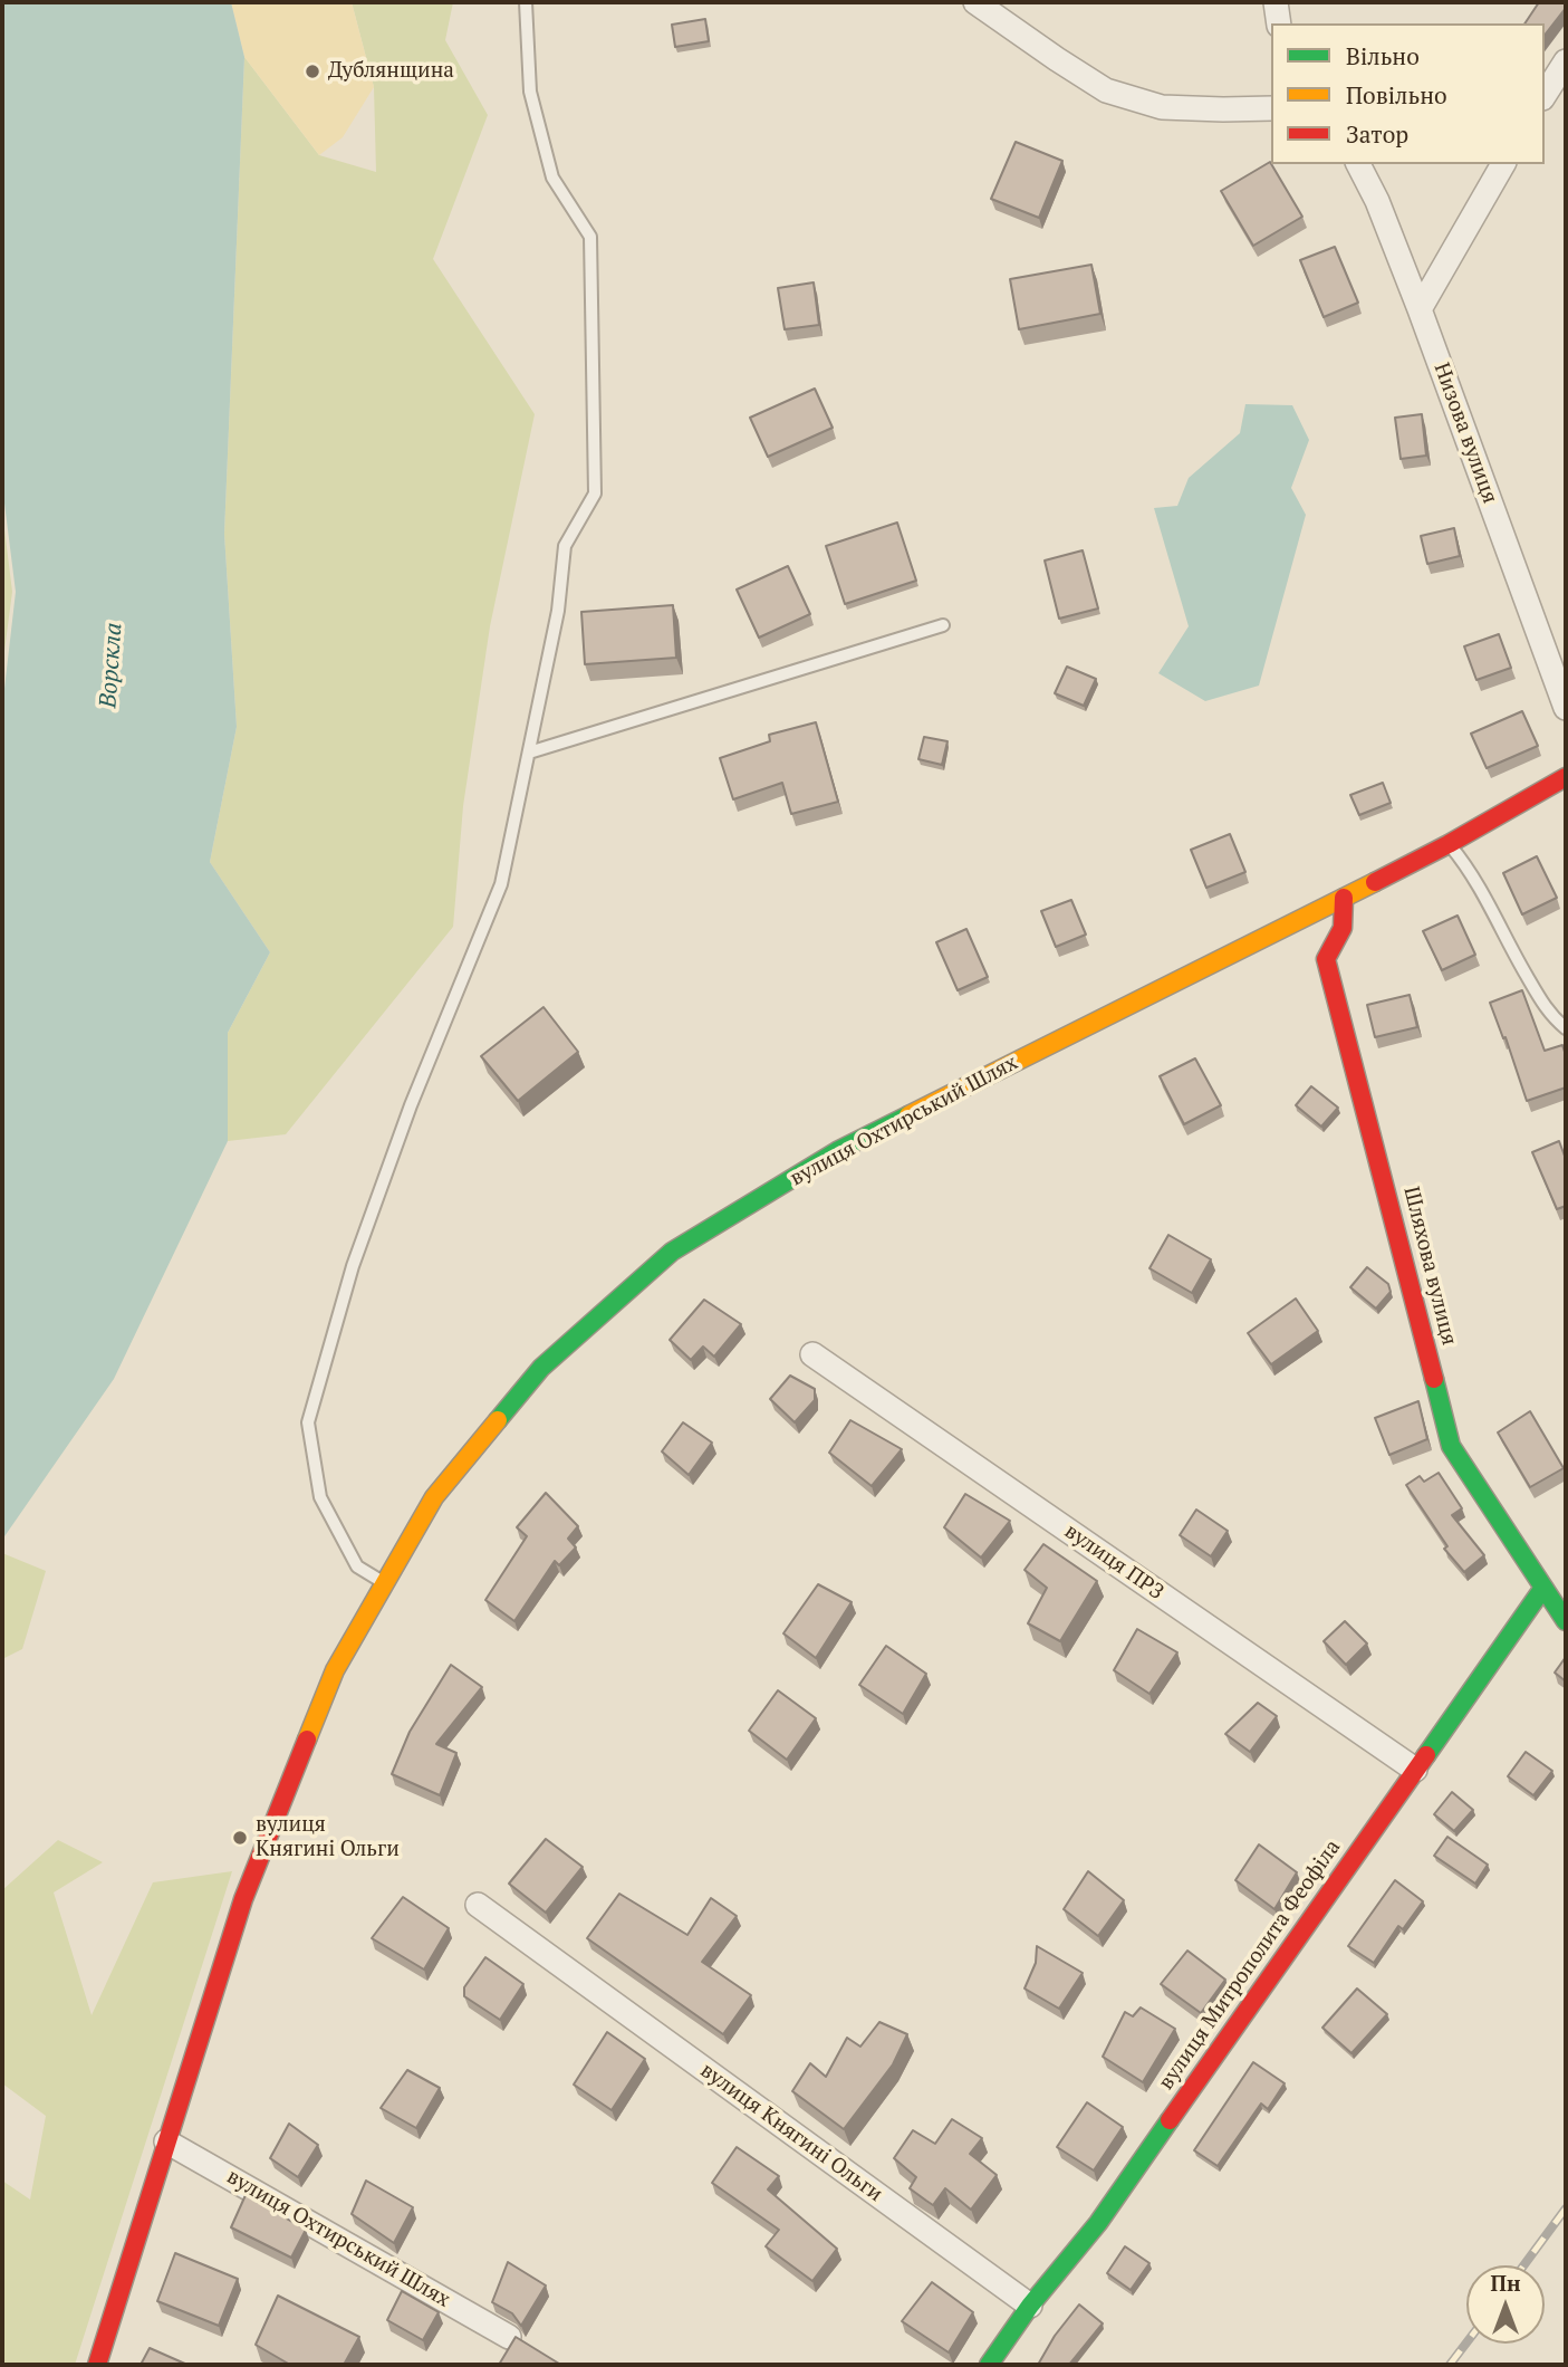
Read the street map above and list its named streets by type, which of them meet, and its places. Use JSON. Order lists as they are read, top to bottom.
{
  "streets": {
    "main road": ["вулиця Охтирський Шлях", "Шляхова вулиця", "вулиця Митрополита Феофіла"],
    "street": ["Низова вулиця", "вулиця ПРЗ", "вулиця Княгині Ольги"]
  },
  "crossings": [
    ["вулиця Охтирський Шлях", "Шляхова вулиця"],
    ["Шляхова вулиця", "вулиця Митрополита Феофіла"],
    ["вулиця ПРЗ", "вулиця Митрополита Феофіла"],
    ["вулиця Митрополита Феофіла", "вулиця Княгині Ольги"]
  ],
  "water": ["Ворскла"],
  "places": ["Дублянщина", "вулиця Княгині Ольги"],
  "legend": ["Вільно", "Повільно", "Затор"],
  "north": "top"
}
